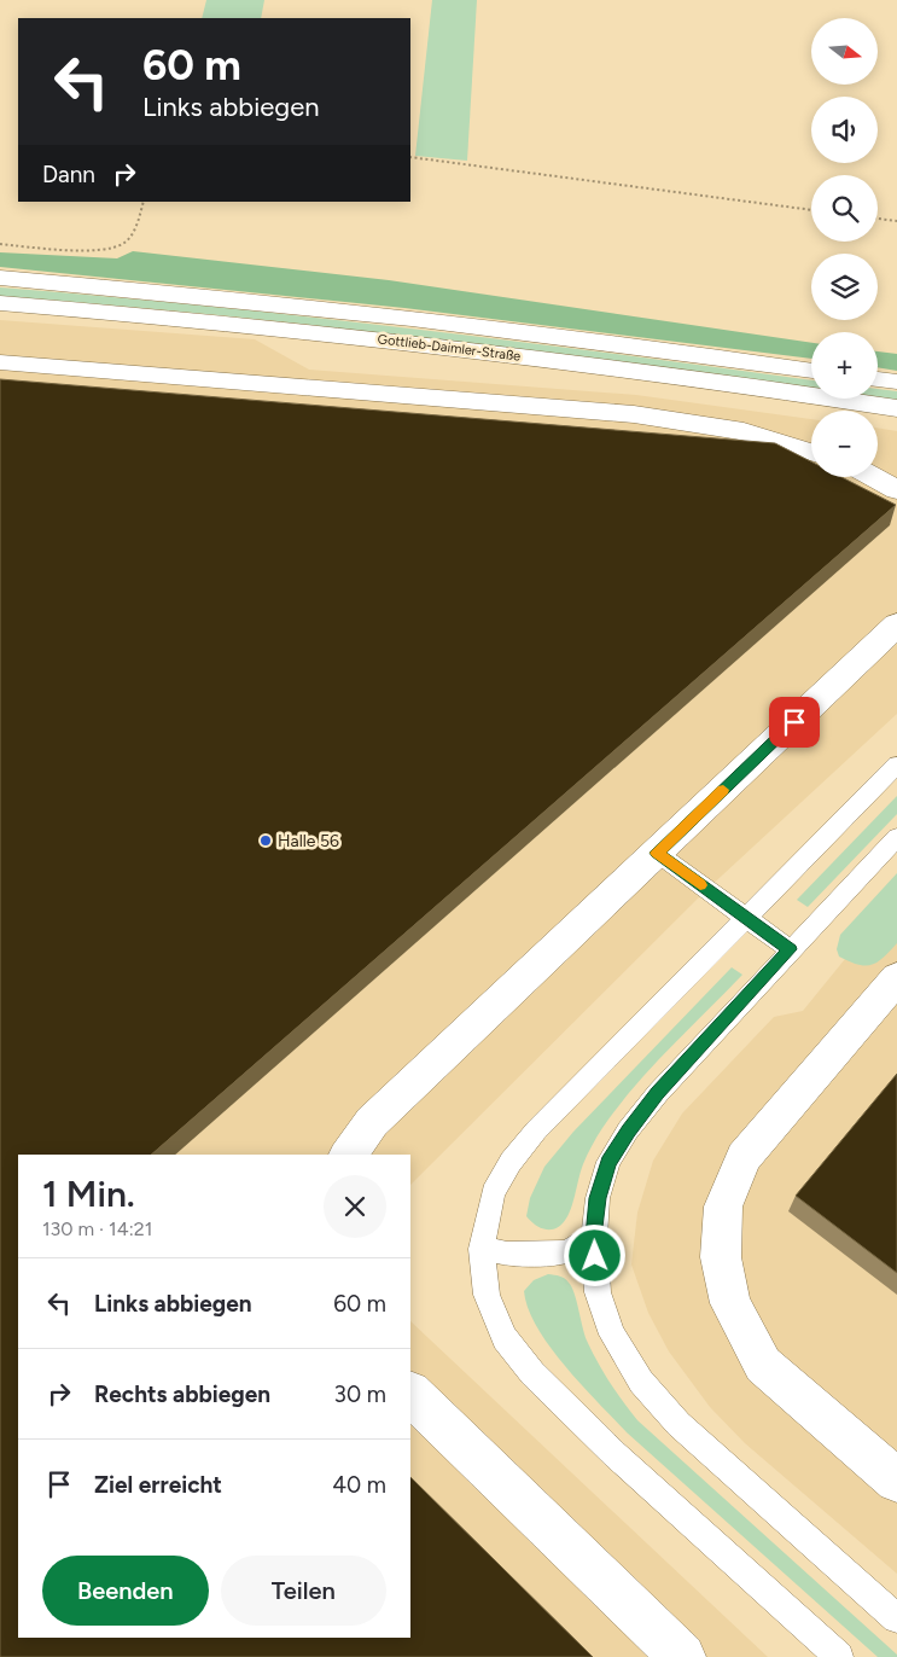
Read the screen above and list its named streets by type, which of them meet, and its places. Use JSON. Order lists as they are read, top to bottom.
{
  "streets": {
    "street": ["Gottlieb-Daimler-Straße"]
  },
  "places": ["Halle 56"],
  "north": "right",
  "page": {
    "map_buttons": ["+", "−"],
    "turn": ["60 m", "Links abbiegen"],
    "then": "Dann",
    "heading": ["1 Min.", "130 m · 14:21"],
    "list": [
      {
        "name": "Links abbiegen",
        "value": "60 m"
      },
      {
        "name": "Rechts abbiegen",
        "value": "30 m"
      },
      {
        "name": "Ziel erreicht",
        "value": "40 m"
      }
    ],
    "buttons": ["Beenden", "Teilen"]
  }
}
